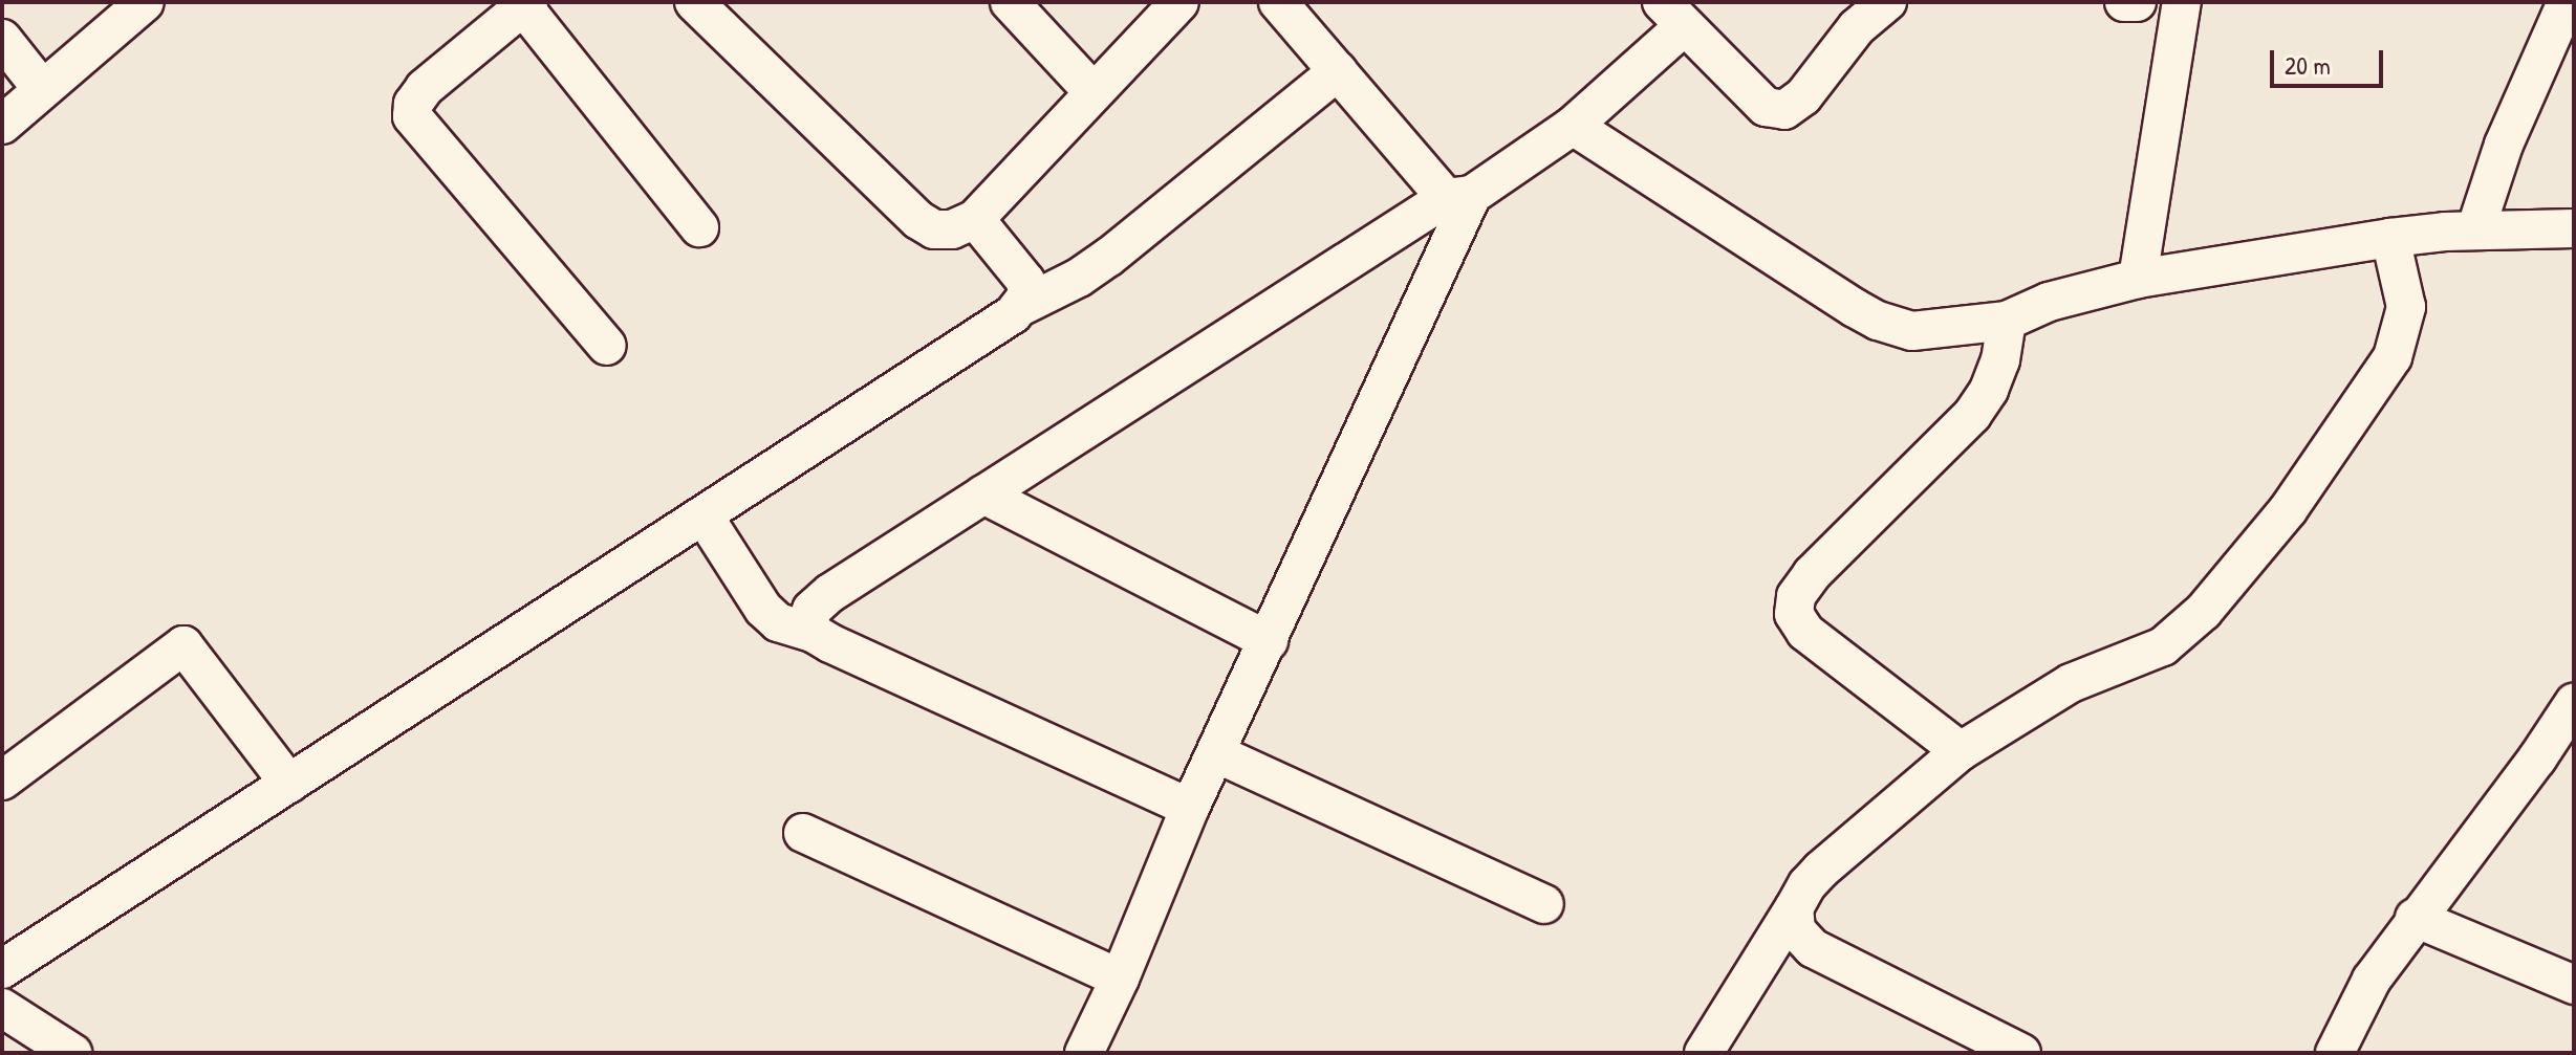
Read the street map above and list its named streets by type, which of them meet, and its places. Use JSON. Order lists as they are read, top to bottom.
{
  "scale_bar": "20 m"
}
